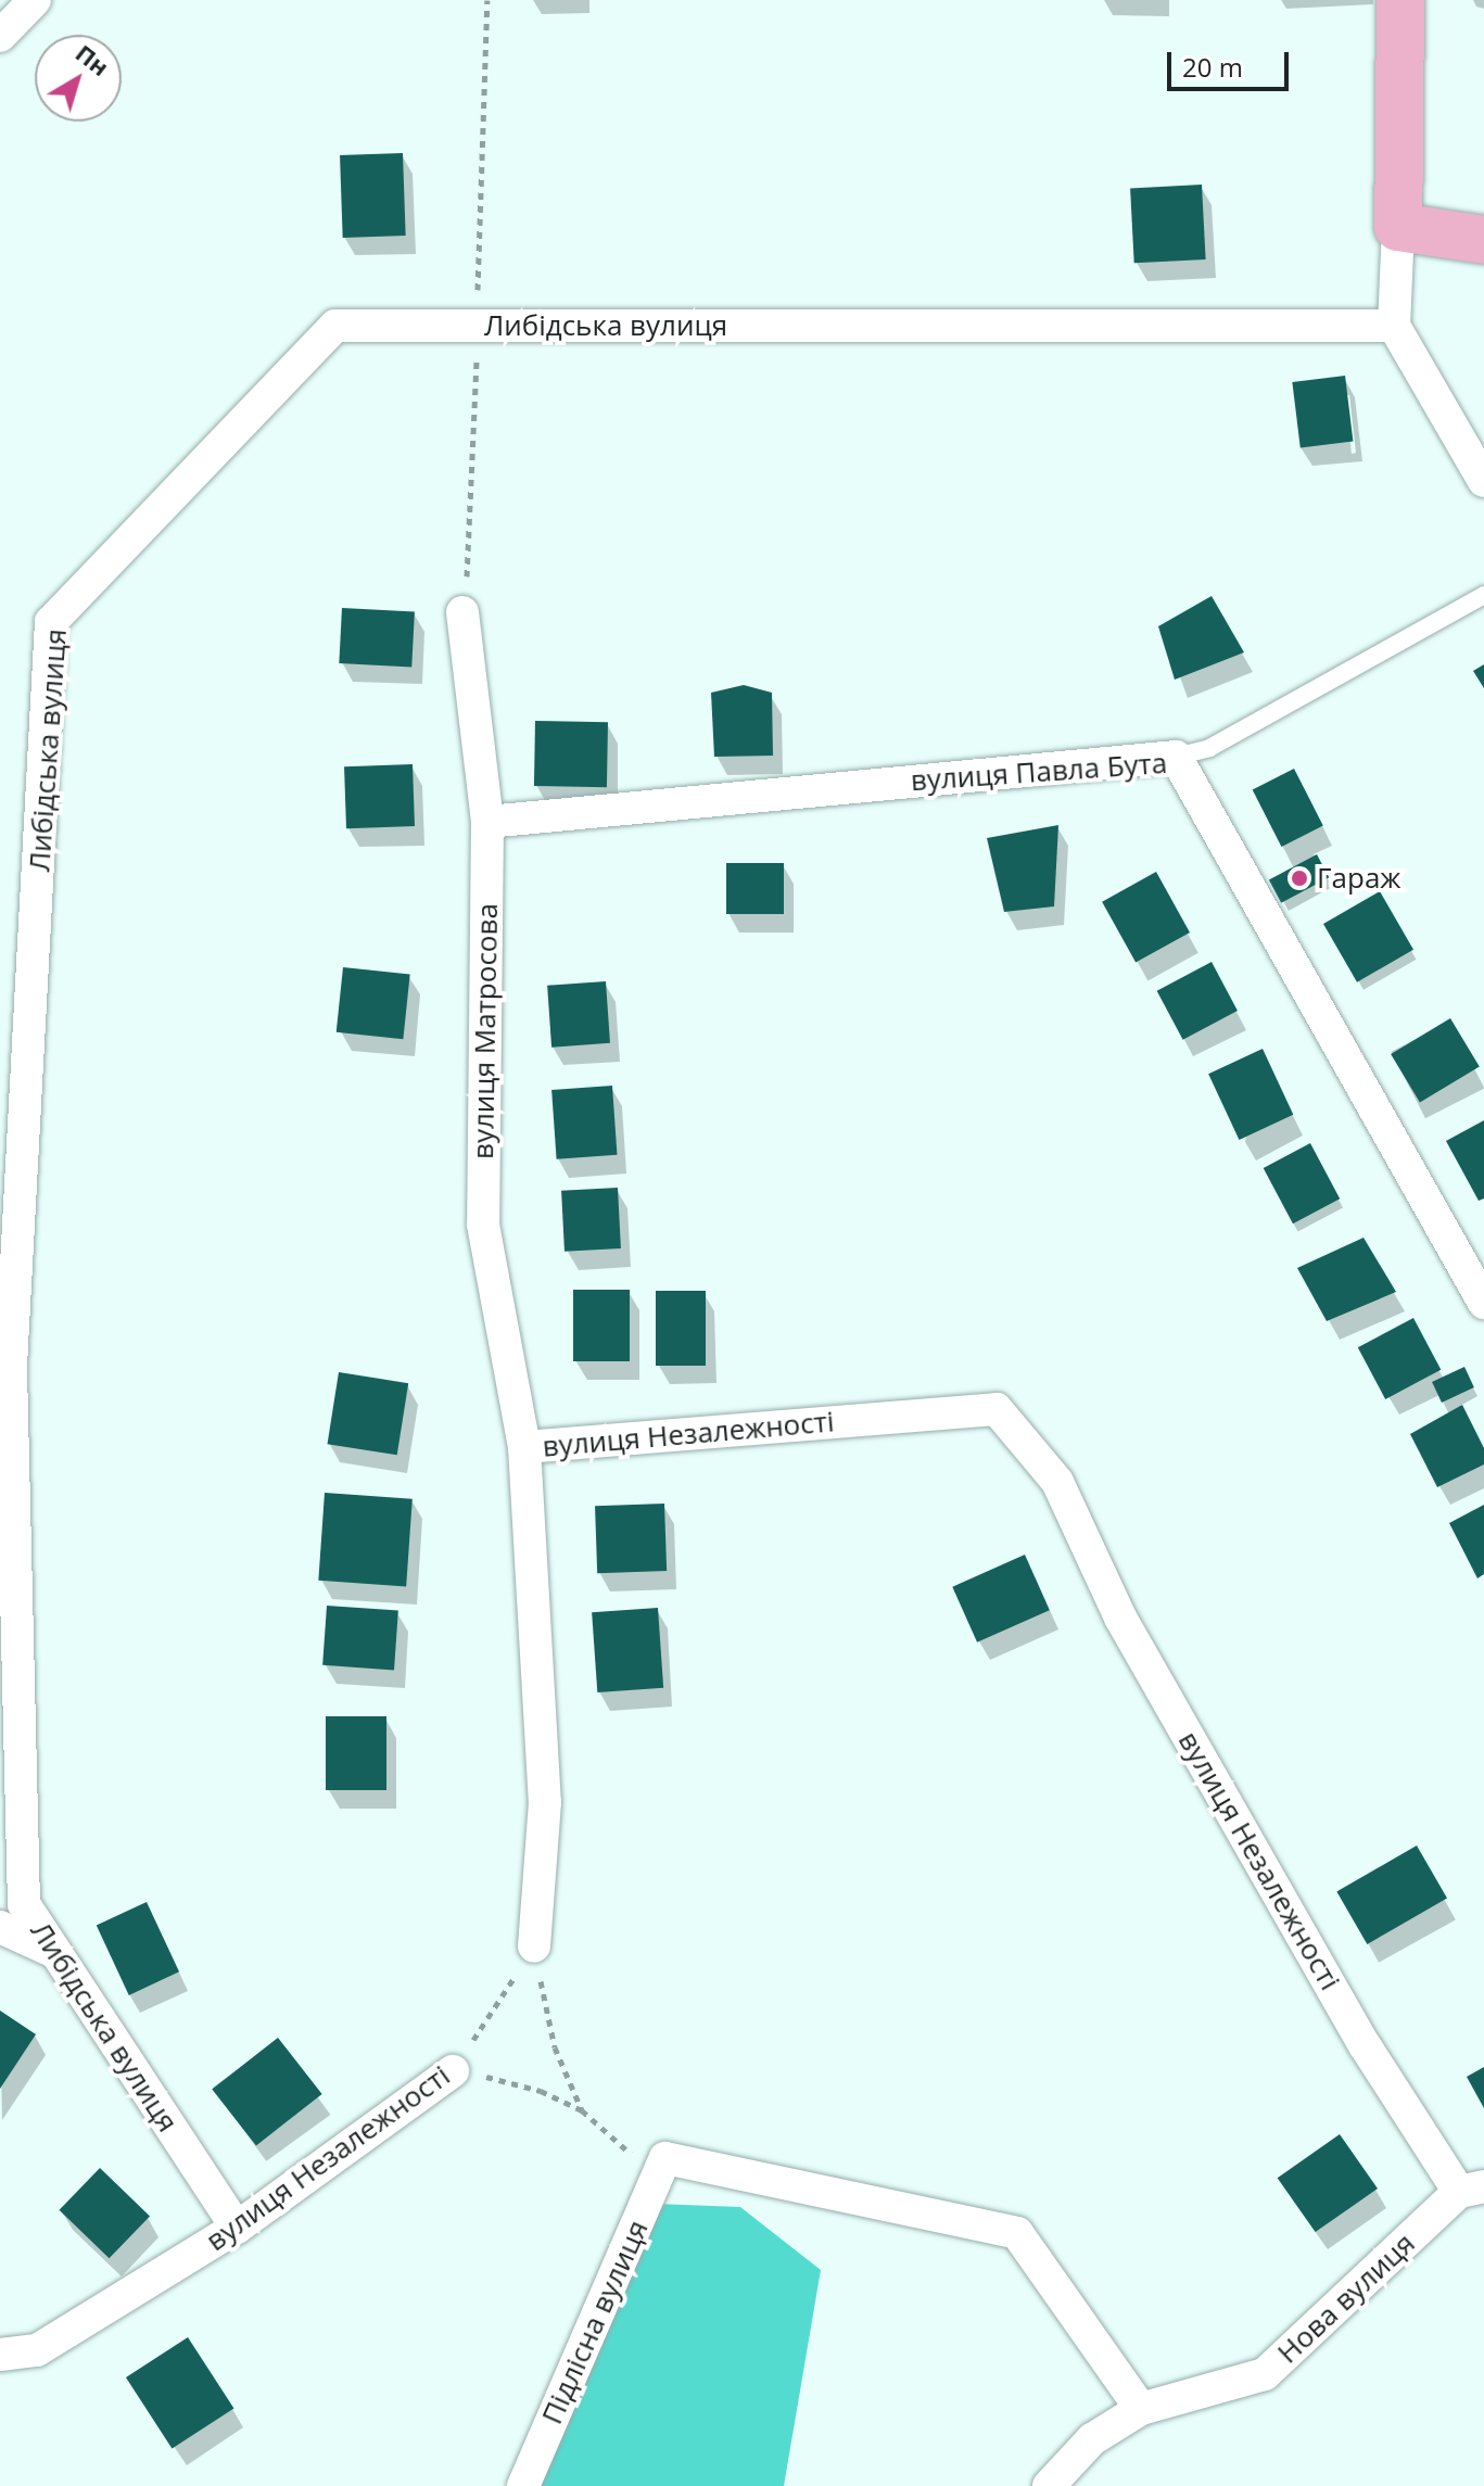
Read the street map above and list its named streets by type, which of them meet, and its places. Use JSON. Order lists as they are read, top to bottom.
{
  "streets": {
    "street": [
      "Либідська вулиця",
      "вулиця Павла Бута",
      "вулиця Матросова",
      "вулиця Незалежності",
      "Нова вулиця",
      "Підлісна вулиця"
    ]
  },
  "crossings": [
    ["Либідська вулиця", "вулиця Незалежності"],
    ["вулиця Павла Бута", "вулиця Матросова"],
    ["вулиця Матросова", "вулиця Незалежності"],
    ["вулиця Незалежності", "Нова вулиця"]
  ],
  "places": ["Гараж"],
  "scale_bar": "20 m",
  "north": "top right"
}
